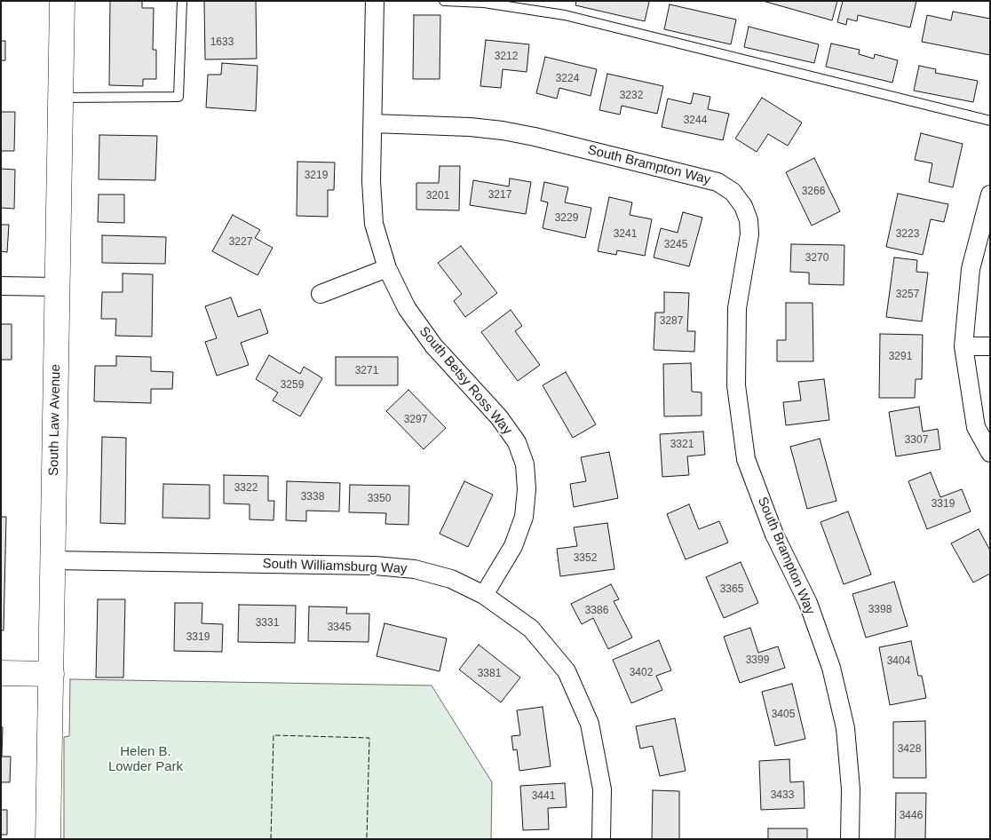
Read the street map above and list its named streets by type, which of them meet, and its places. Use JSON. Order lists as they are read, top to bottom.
{
  "streets": {
    "street": [
      "South Brampton Way",
      "South Betsy Ross Way",
      "South Law Avenue",
      "South Williamsburg Way"
    ]
  },
  "crossings": [
    ["South Brampton Way", "South Betsy Ross Way"],
    ["South Betsy Ross Way", "South Williamsburg Way"],
    ["South Law Avenue", "South Williamsburg Way"]
  ],
  "parks": ["Helen B. Lowder Park"],
  "house_numbers": [
    "1633",
    "3212",
    "3224",
    "3232",
    "3244",
    "3219",
    "3266",
    "3217",
    "3201",
    "3229",
    "3241",
    "3223",
    "3227",
    "3245",
    "3270",
    "3257",
    "3287",
    "3291",
    "3271",
    "3259",
    "3297",
    "3307",
    "3321",
    "3322",
    "3338",
    "3350",
    "3319",
    "3352",
    "3365",
    "3398",
    "3386",
    "3331",
    "3345",
    "3319",
    "3399",
    "3404",
    "3402",
    "3381",
    "3405",
    "3428",
    "3433",
    "3441",
    "3446"
  ]
}
